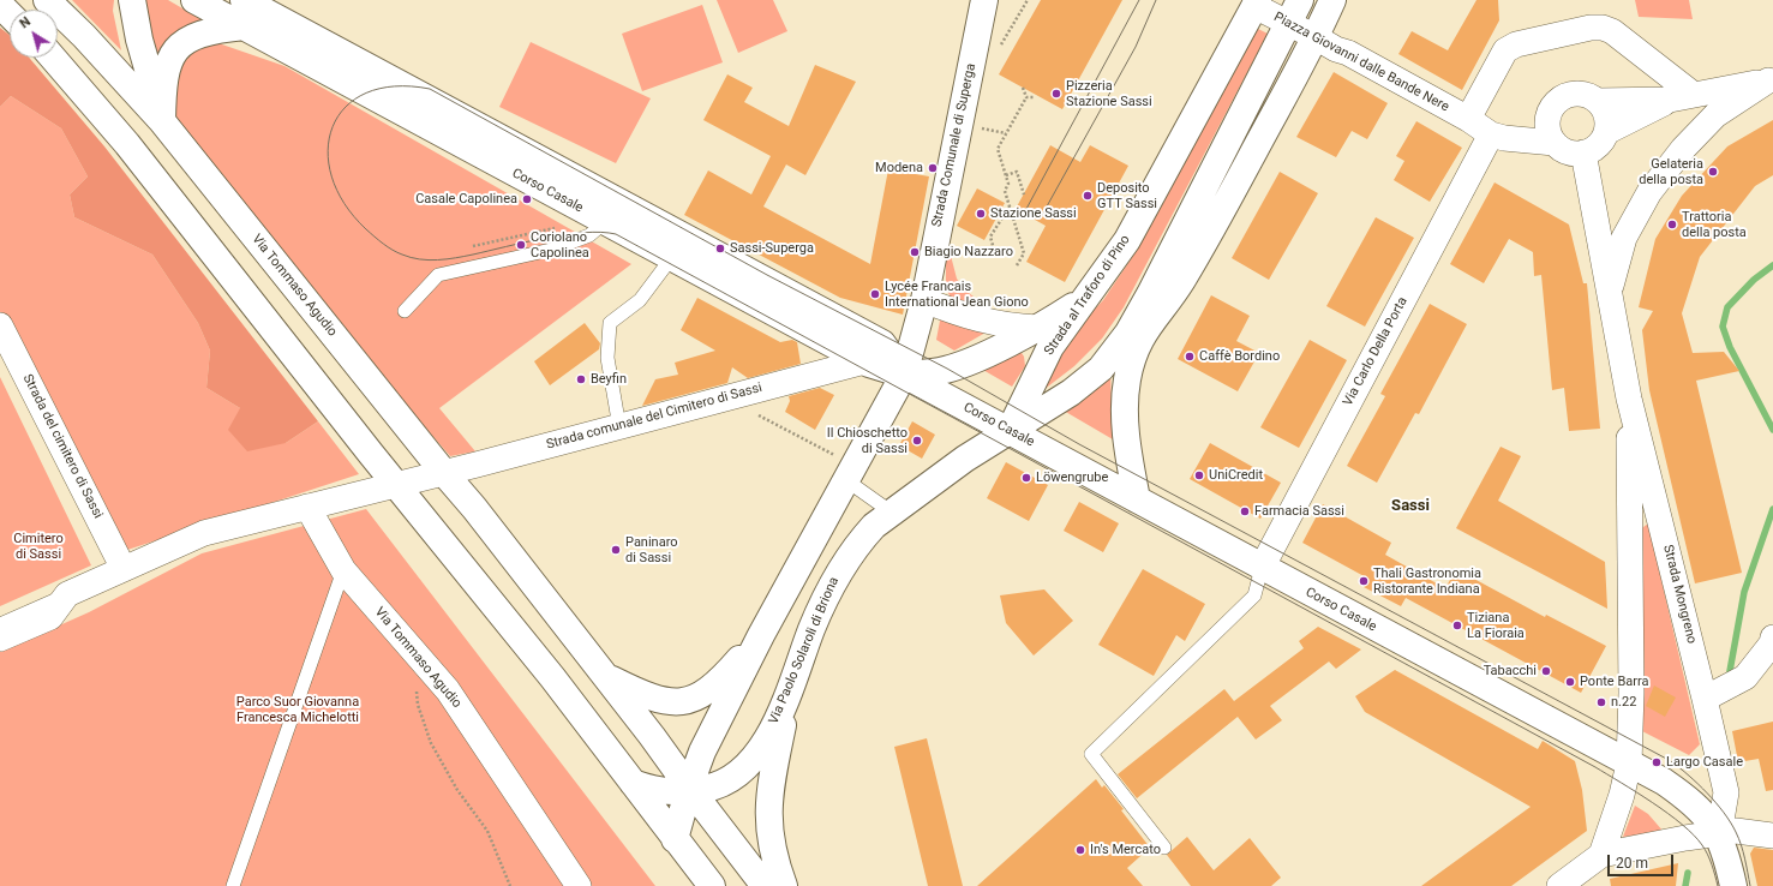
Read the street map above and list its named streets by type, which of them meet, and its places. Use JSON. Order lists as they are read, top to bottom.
{
  "streets": {
    "main road": [
      "Strada Comunale di Superga",
      "Corso Casale",
      "Via Tommaso Agudio",
      "Strada al Traforo di Pino",
      "Via Paolo Solaroli di Briona"
    ],
    "street": [
      "Piazza Giovanni dalle Bande Nere",
      "Via Carlo Della Porta",
      "Strada comunale del Cimitero di Sassi",
      "Strada del cimitero di Sassi",
      "Strada Mongreno"
    ]
  },
  "crossings": [
    ["Piazza Giovanni dalle Bande Nere", "Strada al Traforo di Pino"],
    ["Piazza Giovanni dalle Bande Nere", "Via Carlo Della Porta"],
    ["Piazza Giovanni dalle Bande Nere", "Strada Mongreno"],
    ["Strada Comunale di Superga", "Corso Casale"],
    ["Corso Casale", "Strada al Traforo di Pino"],
    ["Corso Casale", "Via Carlo Della Porta"],
    ["Corso Casale", "Strada comunale del Cimitero di Sassi"],
    ["Corso Casale", "Strada Mongreno"],
    ["Corso Casale", "Via Paolo Solaroli di Briona"],
    ["Via Tommaso Agudio", "Strada comunale del Cimitero di Sassi"],
    ["Via Tommaso Agudio", "Via Paolo Solaroli di Briona"],
    ["Strada al Traforo di Pino", "Via Paolo Solaroli di Briona"]
  ],
  "districts": ["Sassi"],
  "parks": ["Cimitero di Sassi", "Parco Suor Giovanna Francesca Michelotti"],
  "places": [
    "Pizzeria Stazione Sassi",
    "Modena",
    "Gelateria della posta",
    "Deposito GTT Sassi",
    "Casale Capolinea",
    "Stazione Sassi",
    "Trattoria della posta",
    "Coriolano Capolinea",
    "Sassi-Superga",
    "Biagio Nazzaro",
    "Lycée Francais International Jean Giono",
    "Caffè Bordino",
    "Beyfin",
    "Il Chioschetto di Sassi",
    "UniCredit",
    "Löwengrube",
    "Farmacia Sassi",
    "Paninaro di Sassi",
    "Thali Gastronomia Ristorante Indiana",
    "Tiziana La Fioraia",
    "Tabacchi",
    "Ponte Barra",
    "n.22",
    "Largo Casale",
    "In's Mercato"
  ],
  "scale_bar": "20 m",
  "north": "top left"
}
